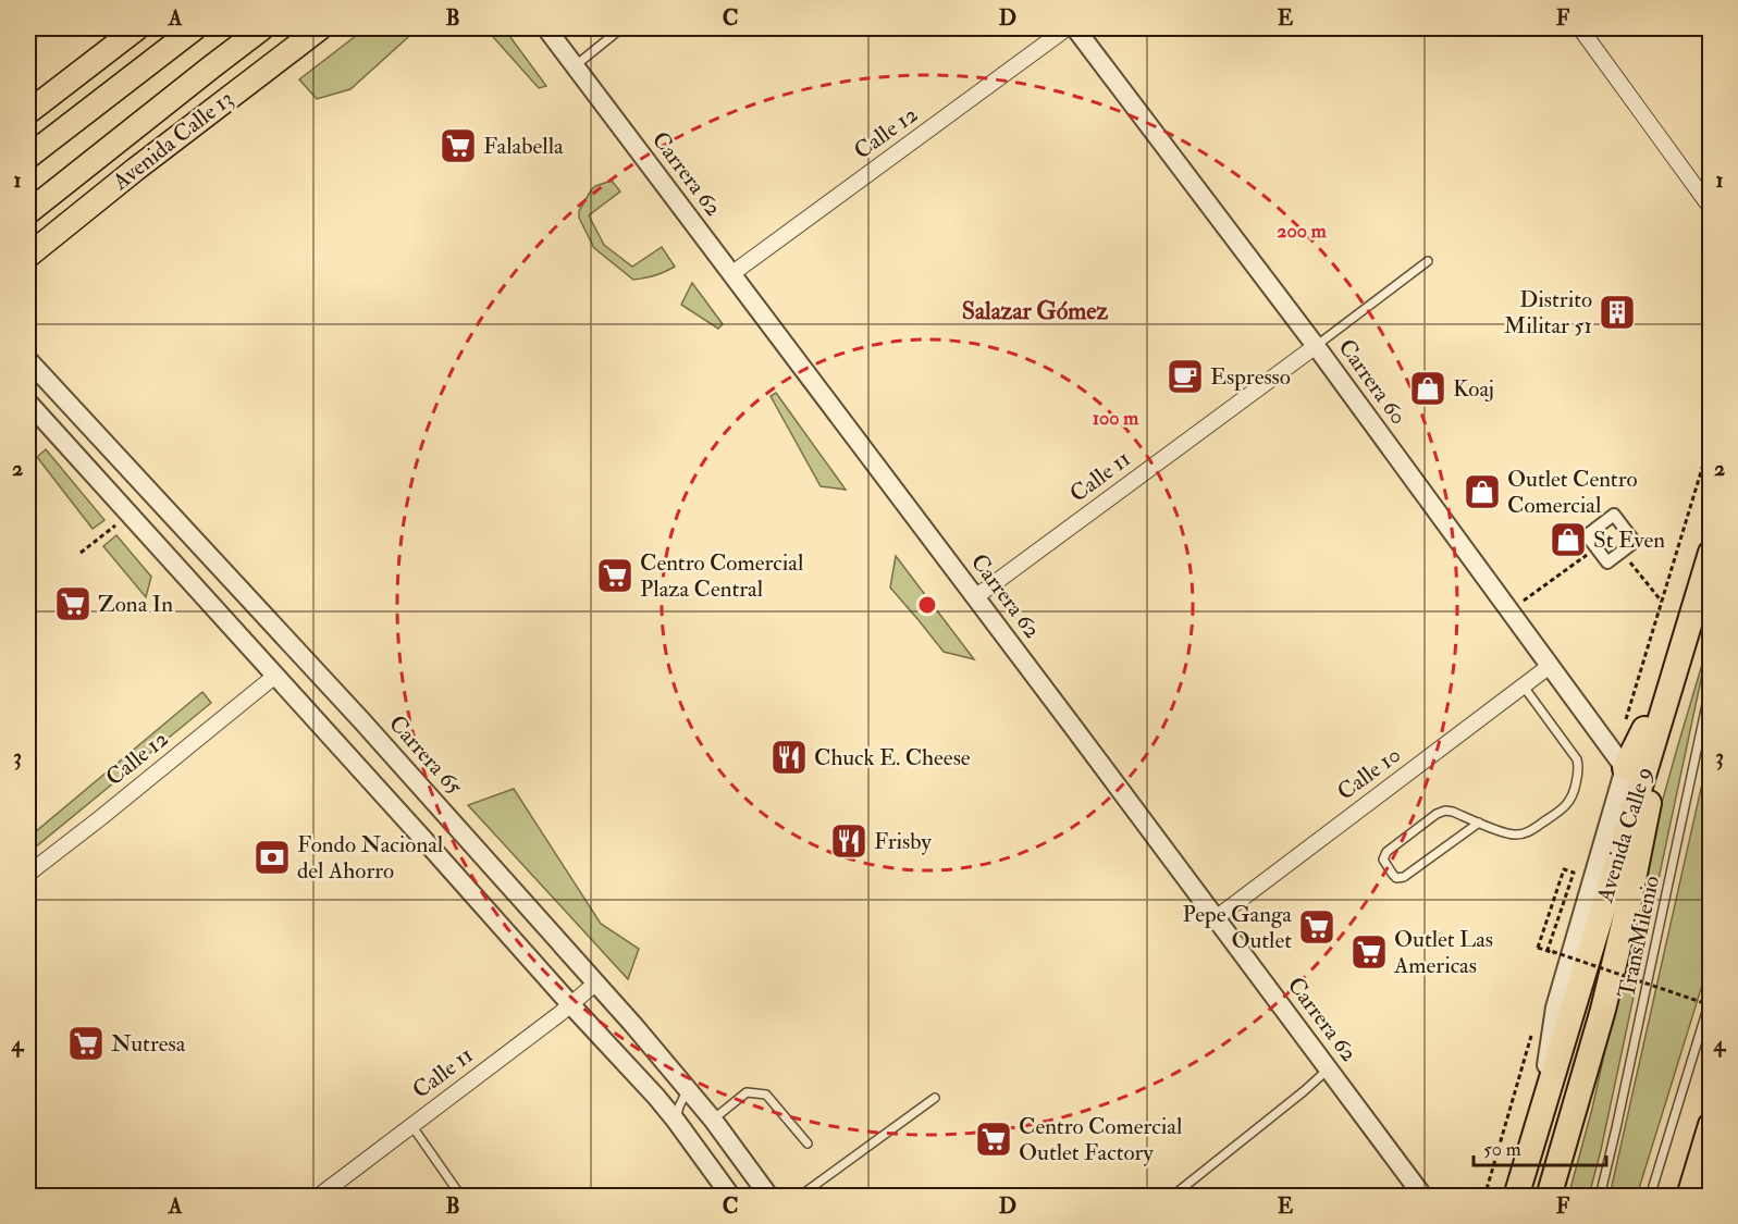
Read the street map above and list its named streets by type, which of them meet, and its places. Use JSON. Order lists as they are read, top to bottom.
{
  "streets": {
    "highway": ["Avenida Calle 9"],
    "main road": ["Avenida Calle 13"],
    "street": [
      "Calle 12",
      "Carrera 62",
      "Carrera 60",
      "Calle 11",
      "Carrera 65",
      "Calle 10"
    ],
    "lane": ["TransMilenio"]
  },
  "crossings": [
    ["Calle 12", "Carrera 62"],
    ["Carrera 62", "Calle 11"],
    ["Carrera 62", "Calle 10"],
    ["Carrera 60", "Calle 11"],
    ["Carrera 60", "Calle 10"],
    ["Carrera 60", "Avenida Calle 9"],
    ["Calle 11", "Carrera 65"]
  ],
  "districts": ["Salazar Gómez"],
  "places": {
    "supermarket": [
      "Falabella",
      "Centro Comercial Plaza Central",
      "Zona In",
      "Pepe Ganga Outlet",
      "Outlet Las Americas",
      "Nutresa",
      "Centro Comercial Outlet Factory"
    ],
    "building": ["Distrito Militar 51"],
    "cafe": ["Espresso"],
    "shop": ["Koaj", "Outlet Centro Comercial", "St Even"],
    "restaurant": ["Chuck E. Cheese", "Frisby"],
    "bank": ["Fondo Nacional del Ahorro"]
  },
  "scale_bar": "50 m",
  "grid": {
    "columns": [
      "A",
      "B",
      "C",
      "D",
      "E",
      "F"
    ],
    "rows": [
      "1",
      "2",
      "3",
      "4"
    ]
  },
  "rings": ["200 m", "100 m"]
}
